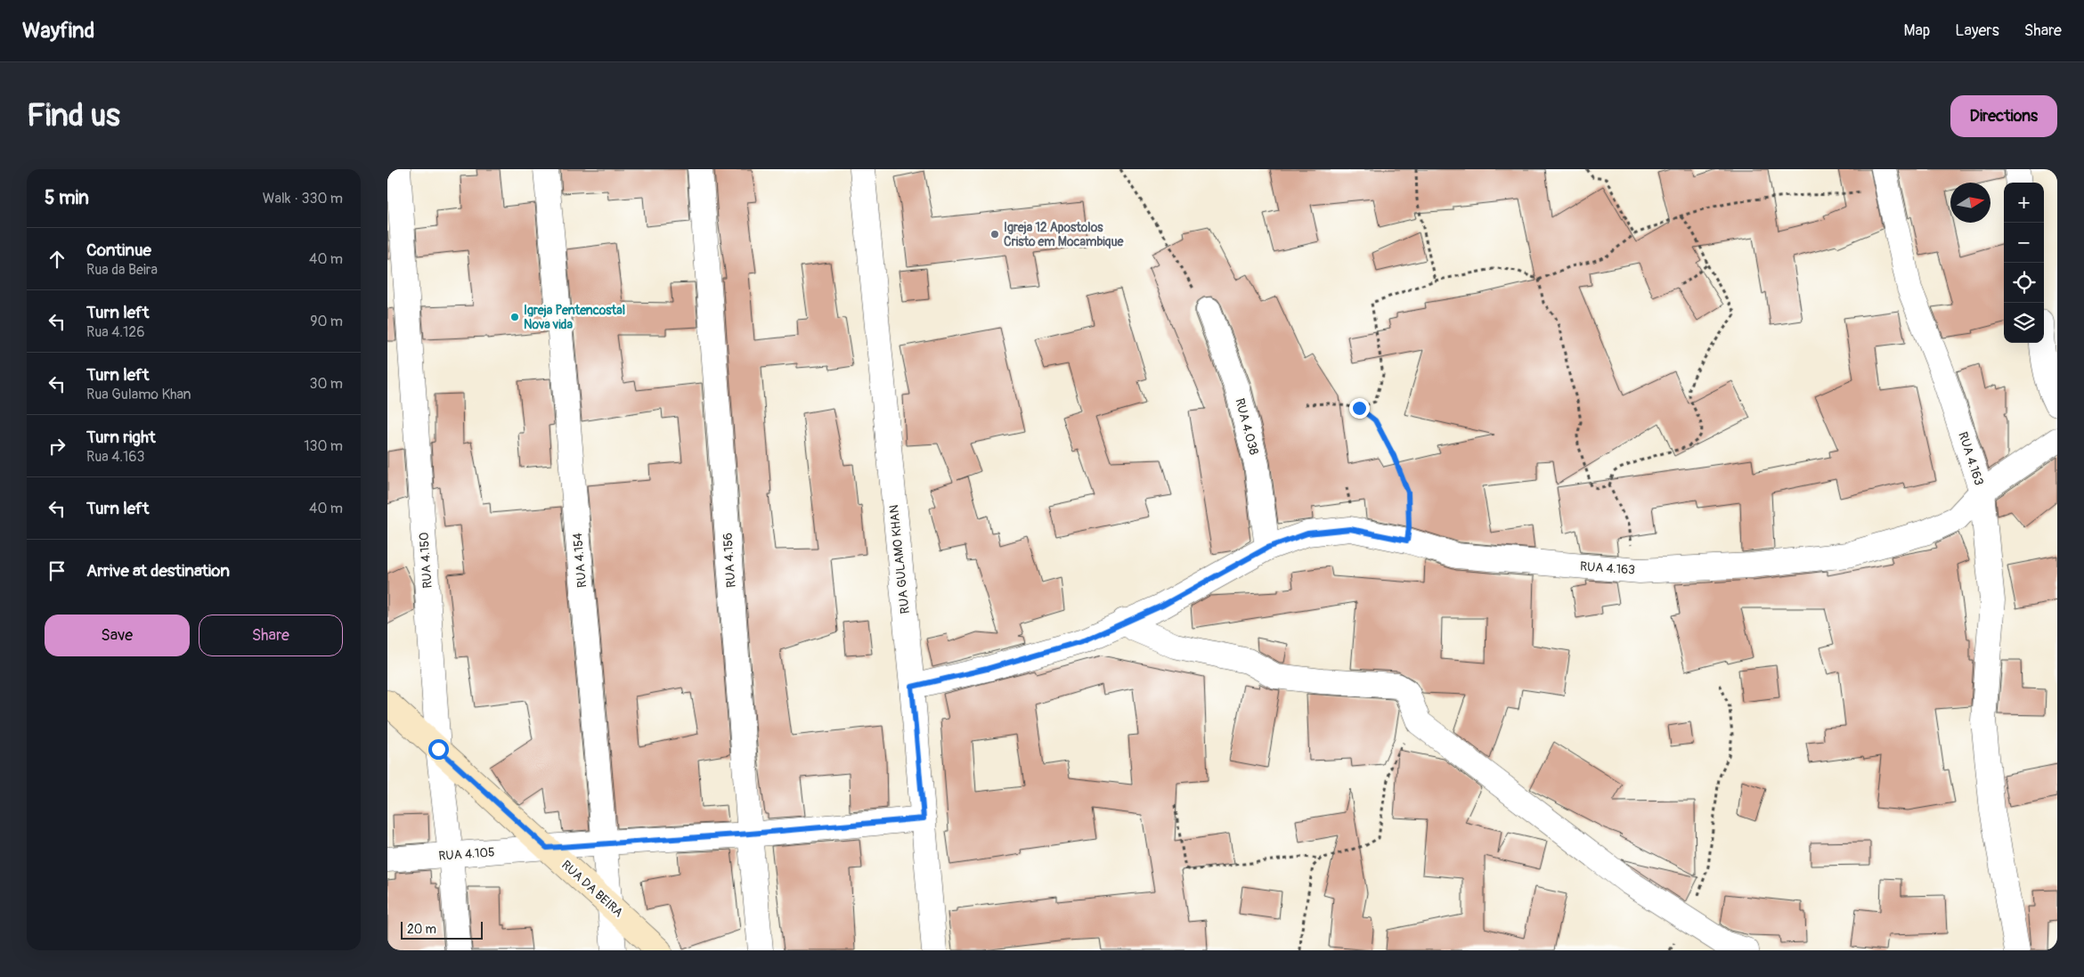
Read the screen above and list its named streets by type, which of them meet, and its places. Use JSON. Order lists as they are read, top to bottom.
{
  "streets": {
    "main road": ["RUA DA BEIRA"],
    "street": [
      "RUA 4.038",
      "RUA 4.163",
      "RUA GULAMO KHAN",
      "RUA 4.150",
      "RUA 4.154",
      "RUA 4.156",
      "RUA 4.105"
    ]
  },
  "crossings": [
    ["RUA 4.038", "RUA 4.163"],
    ["RUA 4.163", "RUA GULAMO KHAN"],
    ["RUA GULAMO KHAN", "RUA 4.105"],
    ["RUA 4.150", "RUA 4.105"],
    ["RUA 4.150", "RUA DA BEIRA"],
    ["RUA 4.154", "RUA 4.105"],
    ["RUA 4.154", "RUA DA BEIRA"],
    ["RUA 4.156", "RUA 4.105"],
    ["RUA 4.105", "RUA DA BEIRA"]
  ],
  "places": ["Igreja 12 Apostolos Cristo em Mocambique", "Igreja Pentencostal Nova vida"],
  "scale_bar": "20 m",
  "north": "right",
  "page": {
    "header": "Wayfind",
    "nav": ["Map", "Layers", "Share"],
    "buttons": [
      "Directions",
      ["Save", "Share"]
    ],
    "title": "Find us",
    "heading": ["5 min", "Walk · 330 m"],
    "map_buttons": ["+", "−"],
    "list": [
      ["Continue", "Rua da Beira", "40 m"],
      ["Turn left", "Rua 4.126", "90 m"],
      ["Turn left", "Rua Gulamo Khan", "30 m"],
      ["Turn right", "Rua 4.163", "130 m"],
      ["Turn left", "40 m"],
      "Arrive at destination"
    ],
    "scale": "20 m"
  }
}
